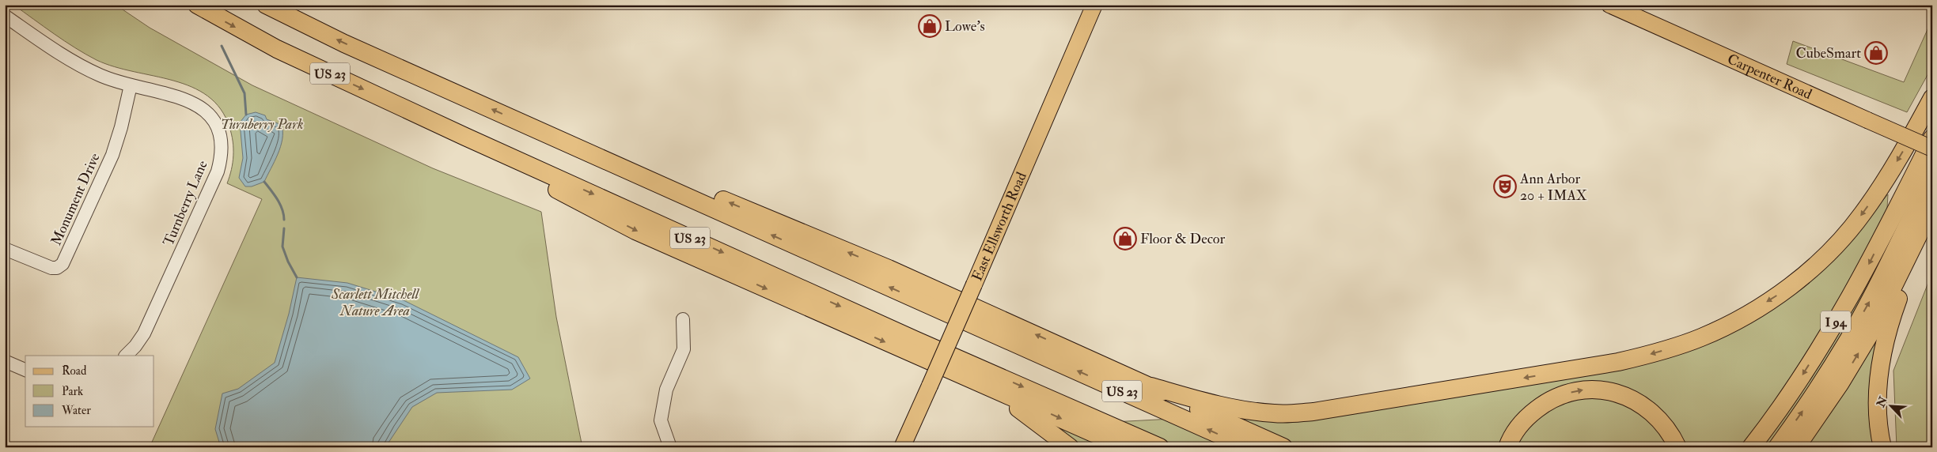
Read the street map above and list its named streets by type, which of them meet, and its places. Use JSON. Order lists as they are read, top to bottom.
{
  "streets": {
    "highway": ["US 23", "I 94"],
    "main road": ["Carpenter Road", "East Ellsworth Road"],
    "street": ["Monument Drive", "Turnberry Lane"]
  },
  "crossings": [
    ["Monument Drive", "Turnberry Lane"]
  ],
  "parks": ["Turnberry Park", "Scarlett Mitchell Nature Area"],
  "places": {
    "shop": ["Lowe's", "CubeSmart", "Floor & Decor"],
    "theatre": ["Ann Arbor 20 + IMAX"]
  },
  "legend": ["Road", "Park", "Water"],
  "north": "top left"
}
